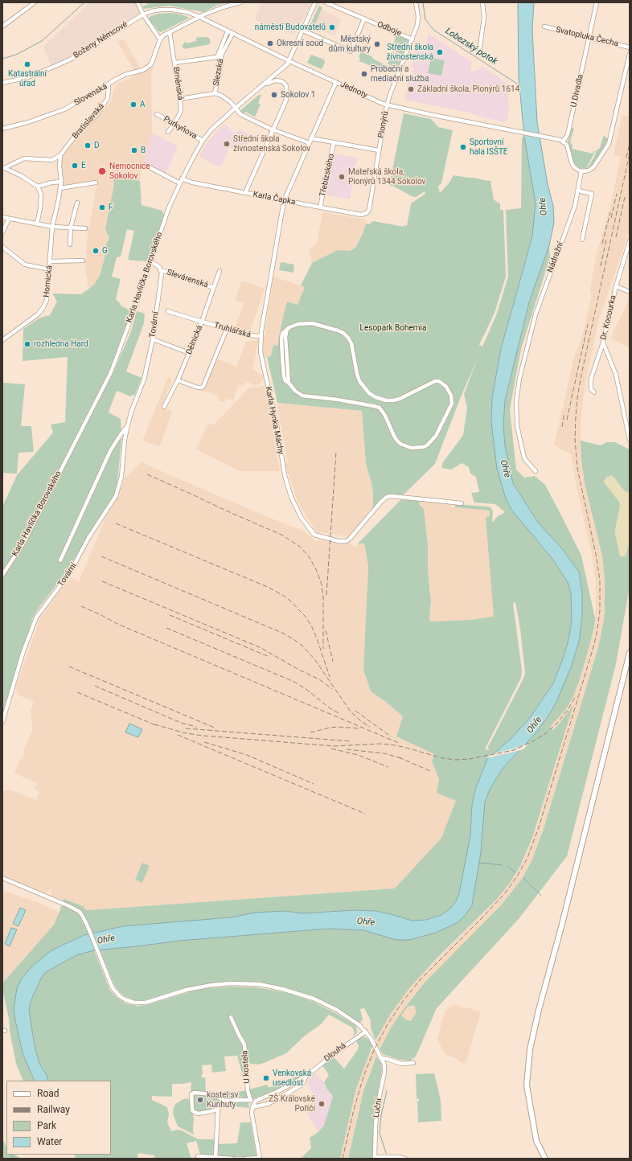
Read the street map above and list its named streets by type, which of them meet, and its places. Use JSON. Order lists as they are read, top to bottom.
{
  "streets": {
    "street": [
      "Odboje",
      "Svatopluka Čecha",
      "Boženy Němcové",
      "Slezská",
      "Brněnská",
      "Jednoty",
      "U Divadla",
      "Slovenská",
      "Bratislavská",
      "Pionýrů",
      "Purkyňova",
      "Třebízského",
      "Karla Čapka",
      "Nádražní",
      "Karla Havlíčka Borovského",
      "Slevárenská",
      "Hornická",
      "Dr. Kocourka",
      "Tovární",
      "Truhlářská",
      "Dělnická",
      "Karla Hynka Máchy",
      "Dlouhá",
      "U kostela",
      "Luční"
    ]
  },
  "crossings": [
    ["Odboje", "Pionýrů"],
    ["Svatopluka Čecha", "U Divadla"],
    ["Boženy Němcové", "Jednoty"],
    ["Slezská", "Jednoty"],
    ["Brněnská", "Purkyňova"],
    ["Jednoty", "U Divadla"],
    ["Jednoty", "Pionýrů"],
    ["Jednoty", "Karla Havlíčka Borovského"],
    ["Jednoty", "Karla Hynka Máchy"],
    ["Slovenská", "Bratislavská"],
    ["Bratislavská", "Hornická"],
    ["Pionýrů", "Karla Čapka"],
    ["Purkyňova", "Karla Havlíčka Borovského"],
    ["Třebízského", "Karla Čapka"],
    ["Karla Čapka", "Karla Havlíčka Borovského"],
    ["Karla Čapka", "Karla Hynka Máchy"],
    ["Slevárenská", "Tovární"],
    ["Slevárenská", "Dělnická"],
    ["Truhlářská", "Dělnická"],
    ["Truhlářská", "Karla Hynka Máchy"],
    ["Dlouhá", "Luční"]
  ],
  "water": ["Lobezský potok", "Ohře"],
  "parks": ["Lesopark Bohemia"],
  "places": [
    "náměstí Budovatelů",
    "Okresní soud",
    "Městský dům kultury",
    "Střední škola živnostenská",
    "Katastrální úřad",
    "Probační a mediační služba",
    "Základní škola, Pionýrů 1614",
    "Sokolov 1",
    "A",
    "Střední škola živnostenská Sokolov",
    "D",
    "Sportovní hala ISŠTE",
    "B",
    "E",
    "Nemocnice Sokolov",
    "Mateřská škola, Pionýrů 1344 Sokolov",
    "F",
    "G",
    "rozhledna Hard",
    "Venkovská usedlost",
    "kostel sv. Kunhuty",
    "ZŠ Královské Poříčí"
  ],
  "legend": [
    "Road",
    "Railway",
    "Park",
    "Water"
  ]
}
